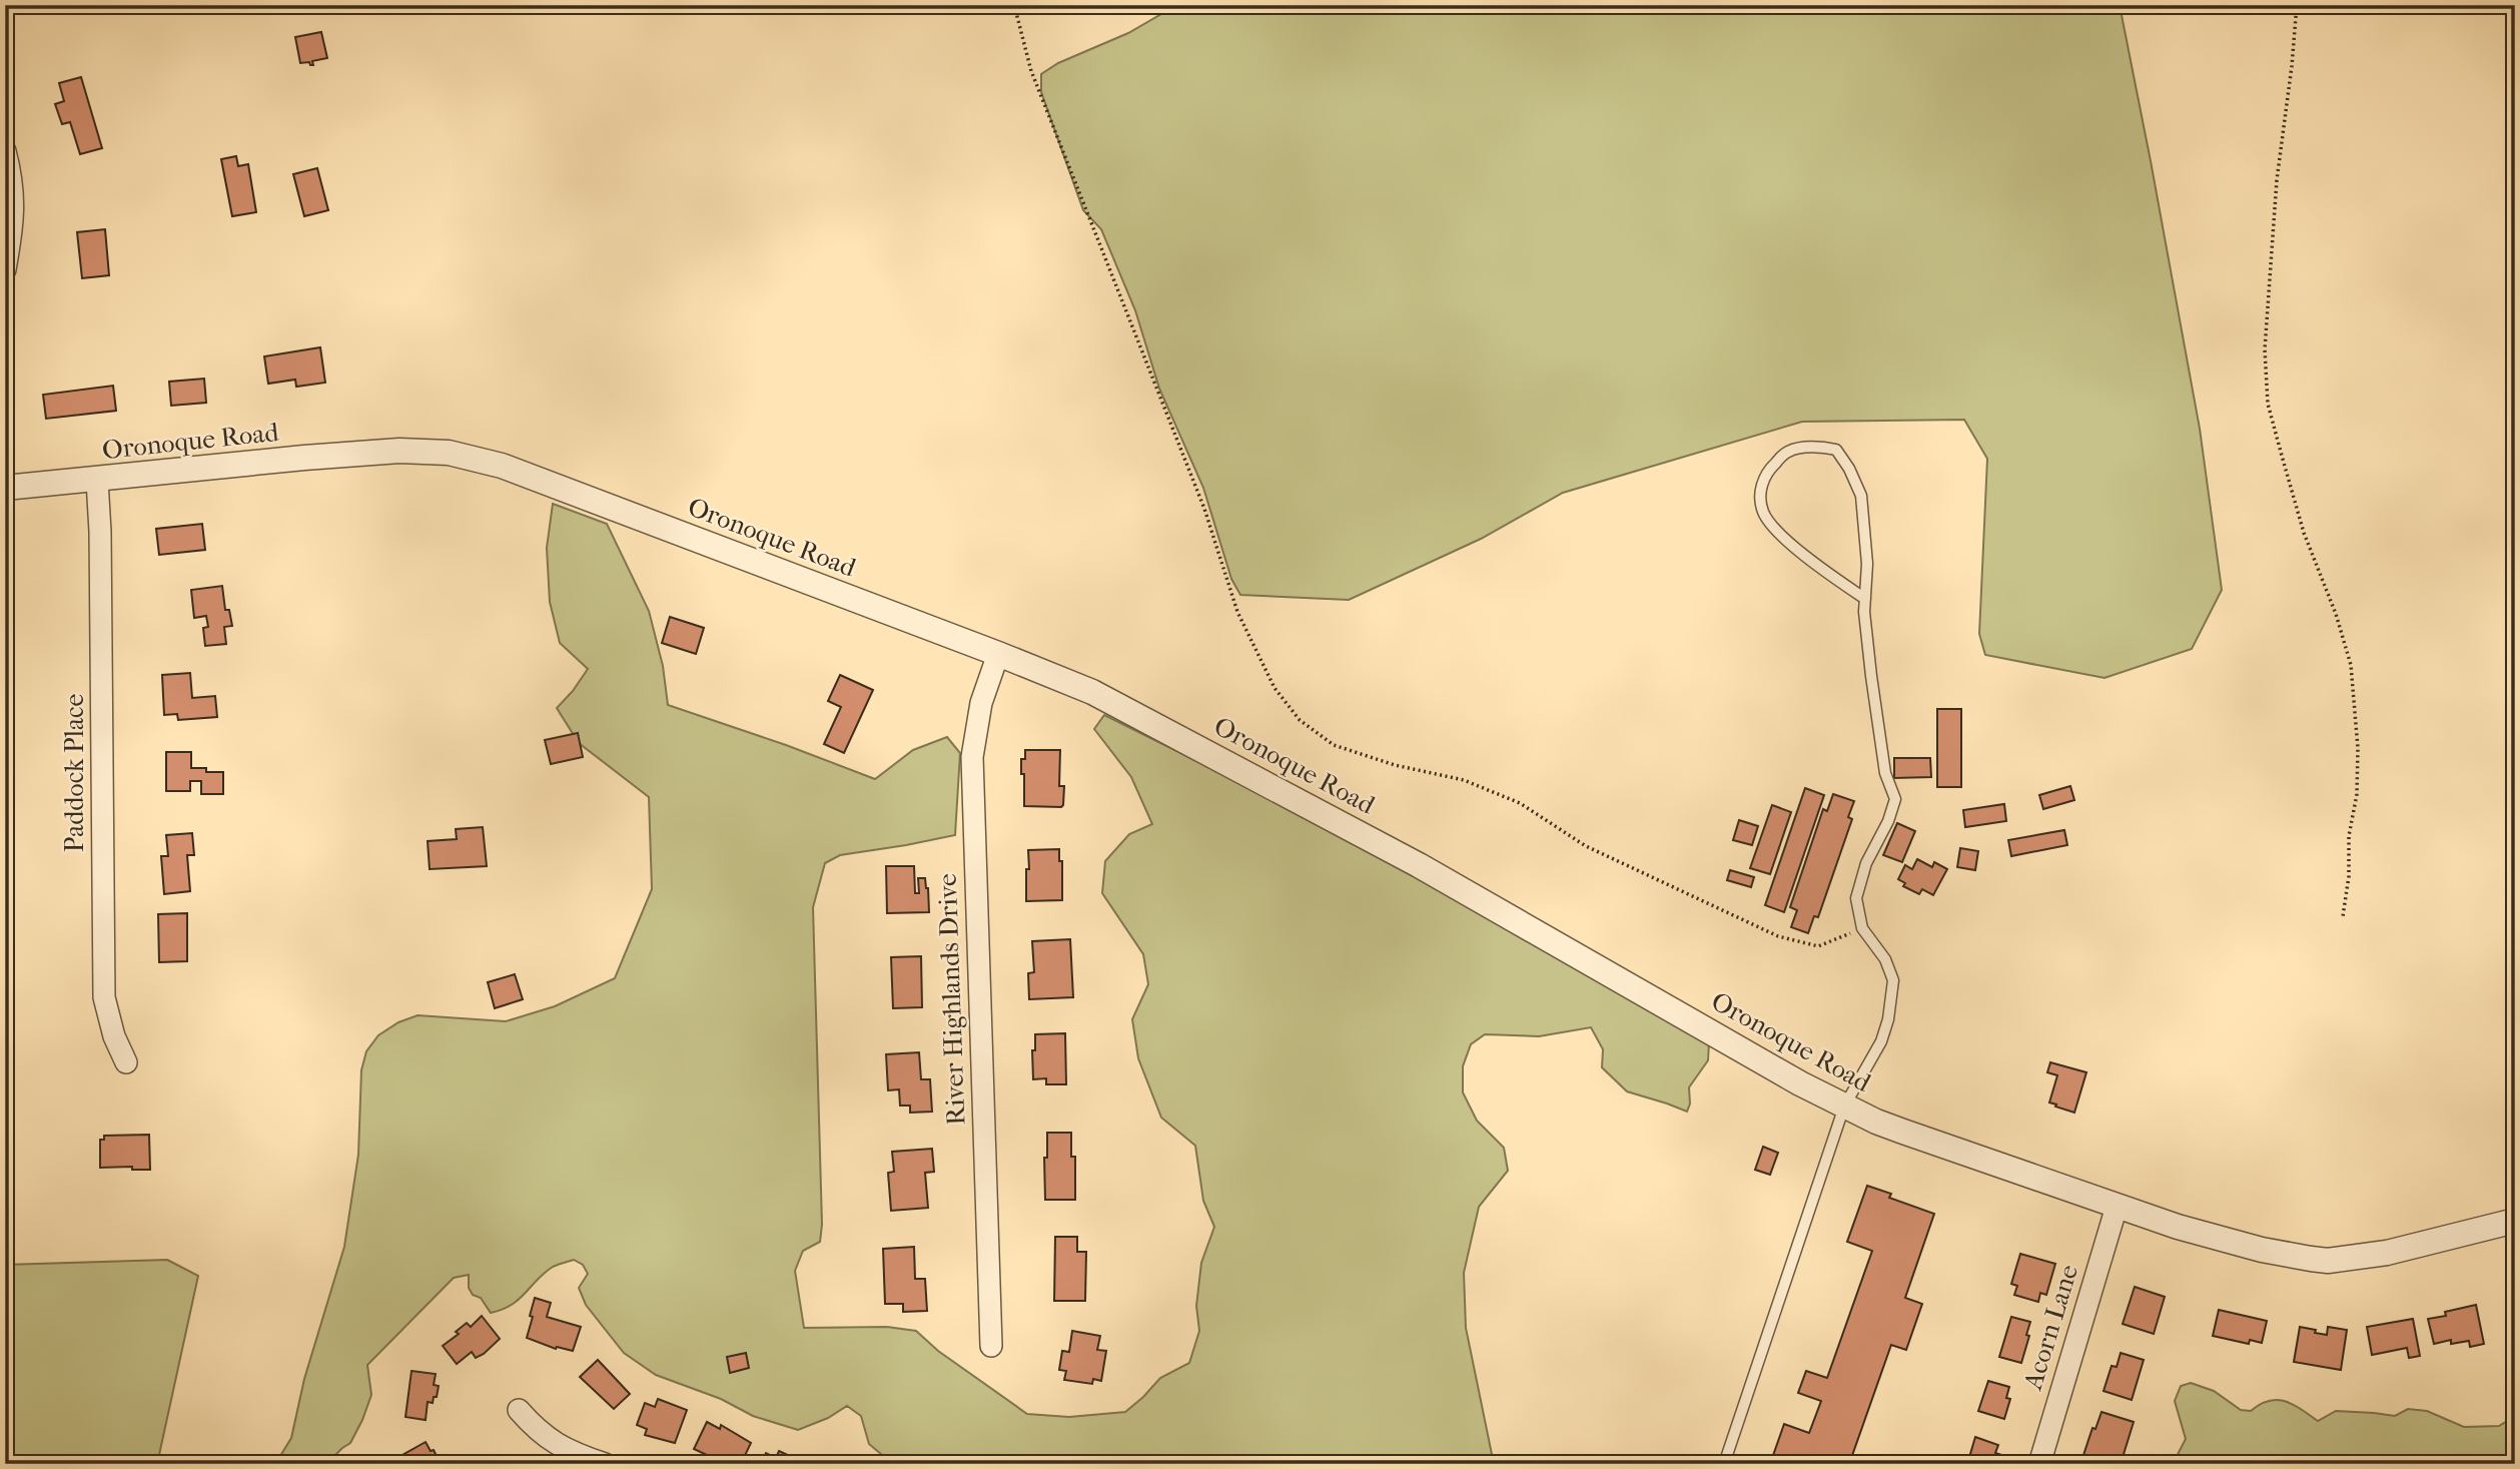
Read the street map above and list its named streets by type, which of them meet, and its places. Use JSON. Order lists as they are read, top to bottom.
{
  "streets": {
    "street": [
      "Oronoque Road",
      "Paddock Place",
      "River Highlands Drive",
      "Acorn Lane"
    ]
  },
  "crossings": [
    ["Oronoque Road", "Paddock Place"],
    ["Oronoque Road", "River Highlands Drive"],
    ["Oronoque Road", "Acorn Lane"]
  ]
}
